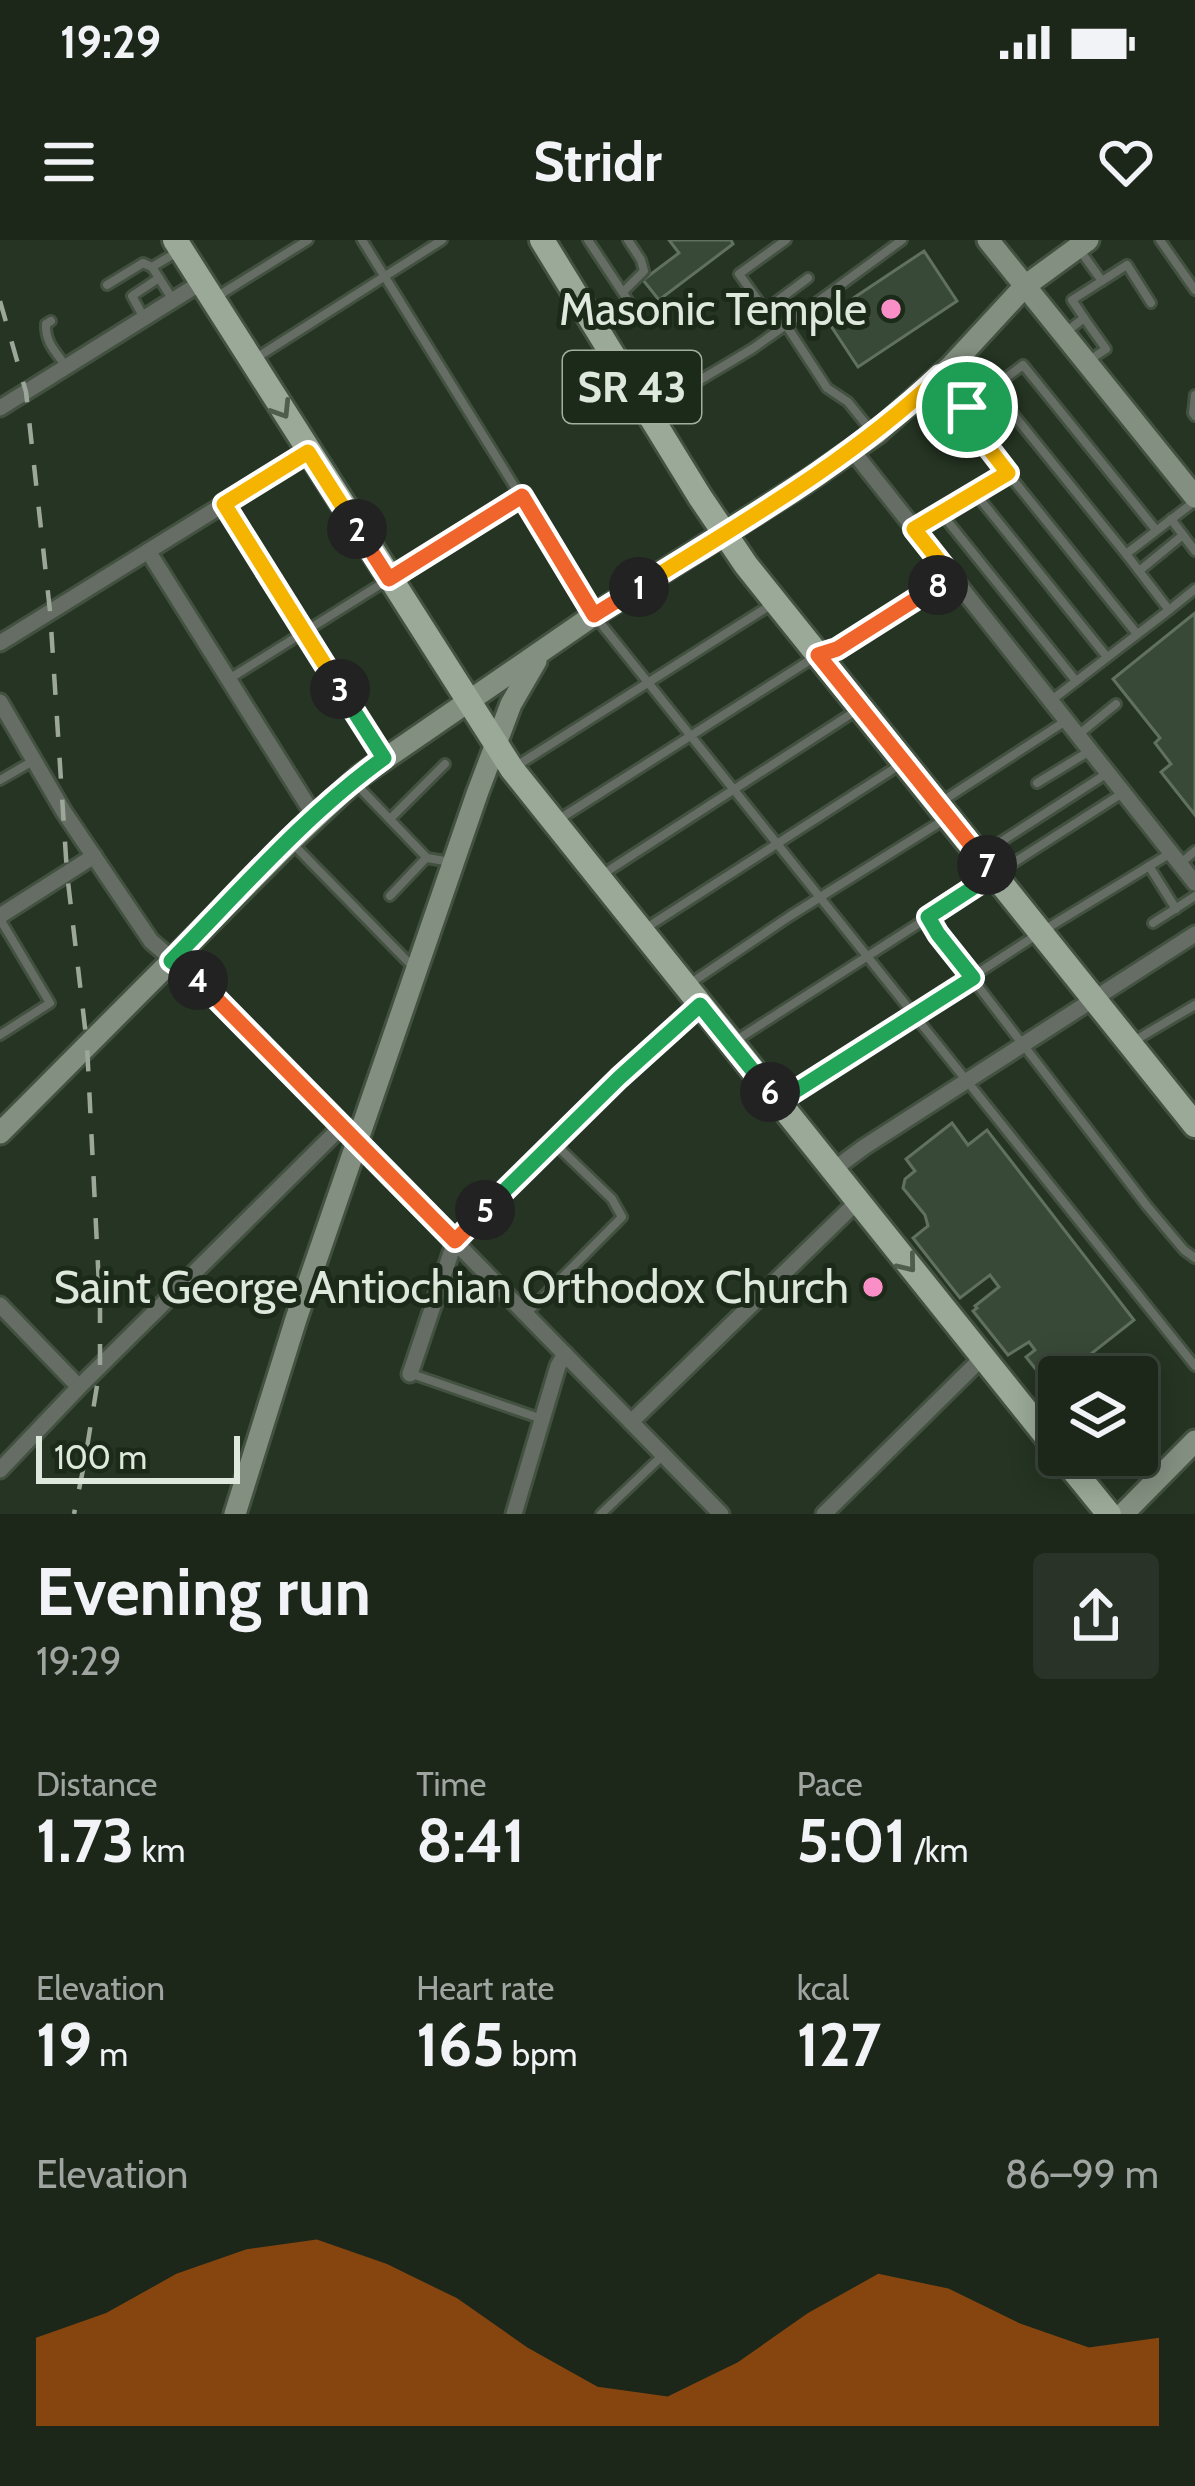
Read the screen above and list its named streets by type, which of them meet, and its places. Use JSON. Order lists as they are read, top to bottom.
{
  "streets": {
    "main road": ["SR 43"]
  },
  "places": ["Masonic Temple", "Saint George Antiochian Orthodox Church"],
  "scale_bar": "100 m",
  "page": {
    "status": "19:29",
    "header": "Stridr",
    "pins": [
      "2",
      "8",
      "1",
      "3",
      "7",
      "4",
      "6",
      "5"
    ],
    "scale": "100 m",
    "heading": ["Evening run", "19:29"],
    "stats": [
      ["Distance", "1.73 km"],
      ["Time", "8:41"],
      ["Pace", "5:01 /km"],
      ["Elevation", "19 m"],
      ["Heart rate", "165 bpm"],
      ["kcal", "127"]
    ],
    "chart": ["Elevation", "86–99 m"]
  }
}
